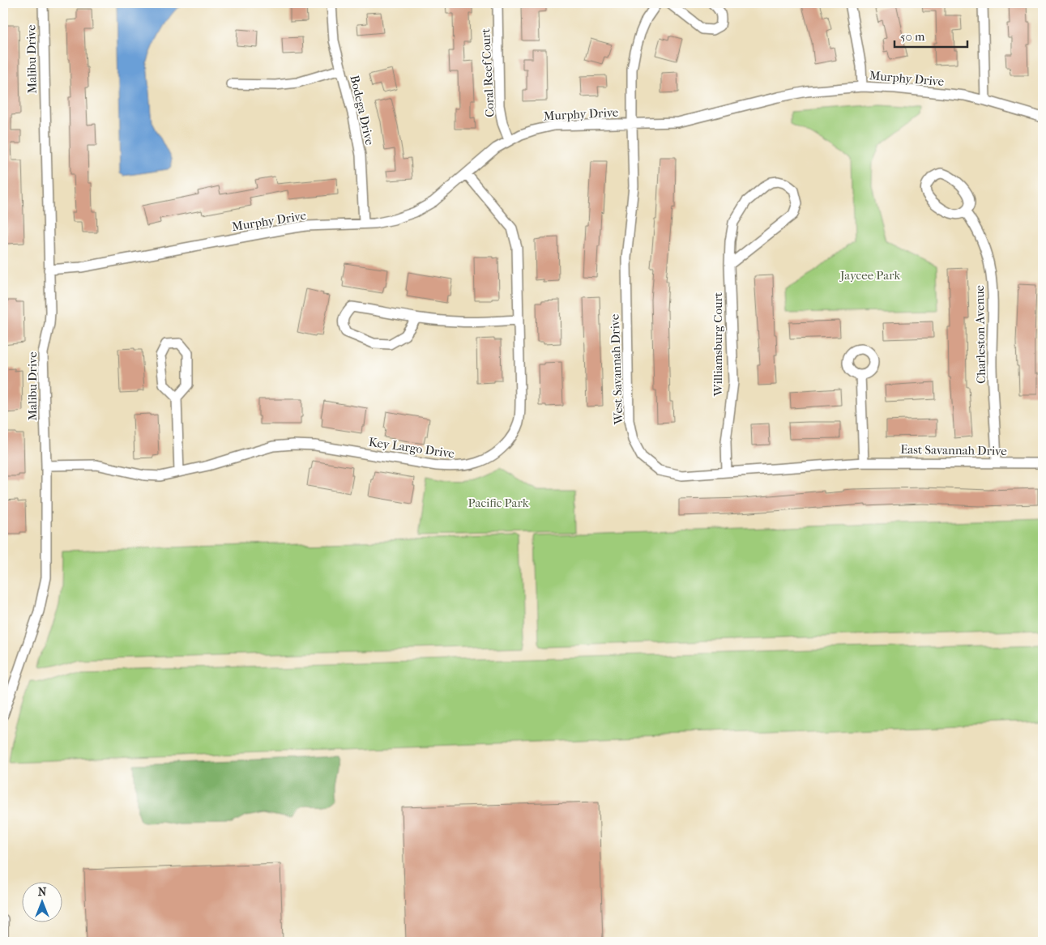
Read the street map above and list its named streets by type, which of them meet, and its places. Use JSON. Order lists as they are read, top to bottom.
{
  "streets": {
    "street": [
      "Malibu Drive",
      "Coral Reef Court",
      "Murphy Drive",
      "Bodega Drive",
      "Charleston Avenue",
      "Williamsburg Court",
      "West Savannah Drive",
      "Key Largo Drive",
      "East Savannah Drive"
    ]
  },
  "crossings": [
    ["Malibu Drive", "Murphy Drive"],
    ["Malibu Drive", "Key Largo Drive"],
    ["Coral Reef Court", "Murphy Drive"],
    ["Murphy Drive", "Bodega Drive"],
    ["Murphy Drive", "West Savannah Drive"],
    ["Murphy Drive", "Key Largo Drive"],
    ["Charleston Avenue", "East Savannah Drive"],
    ["Williamsburg Court", "West Savannah Drive"],
    ["West Savannah Drive", "East Savannah Drive"]
  ],
  "parks": ["Jaycee Park", "Pacific Park"],
  "scale_bar": "50 m",
  "north": "top"
}
